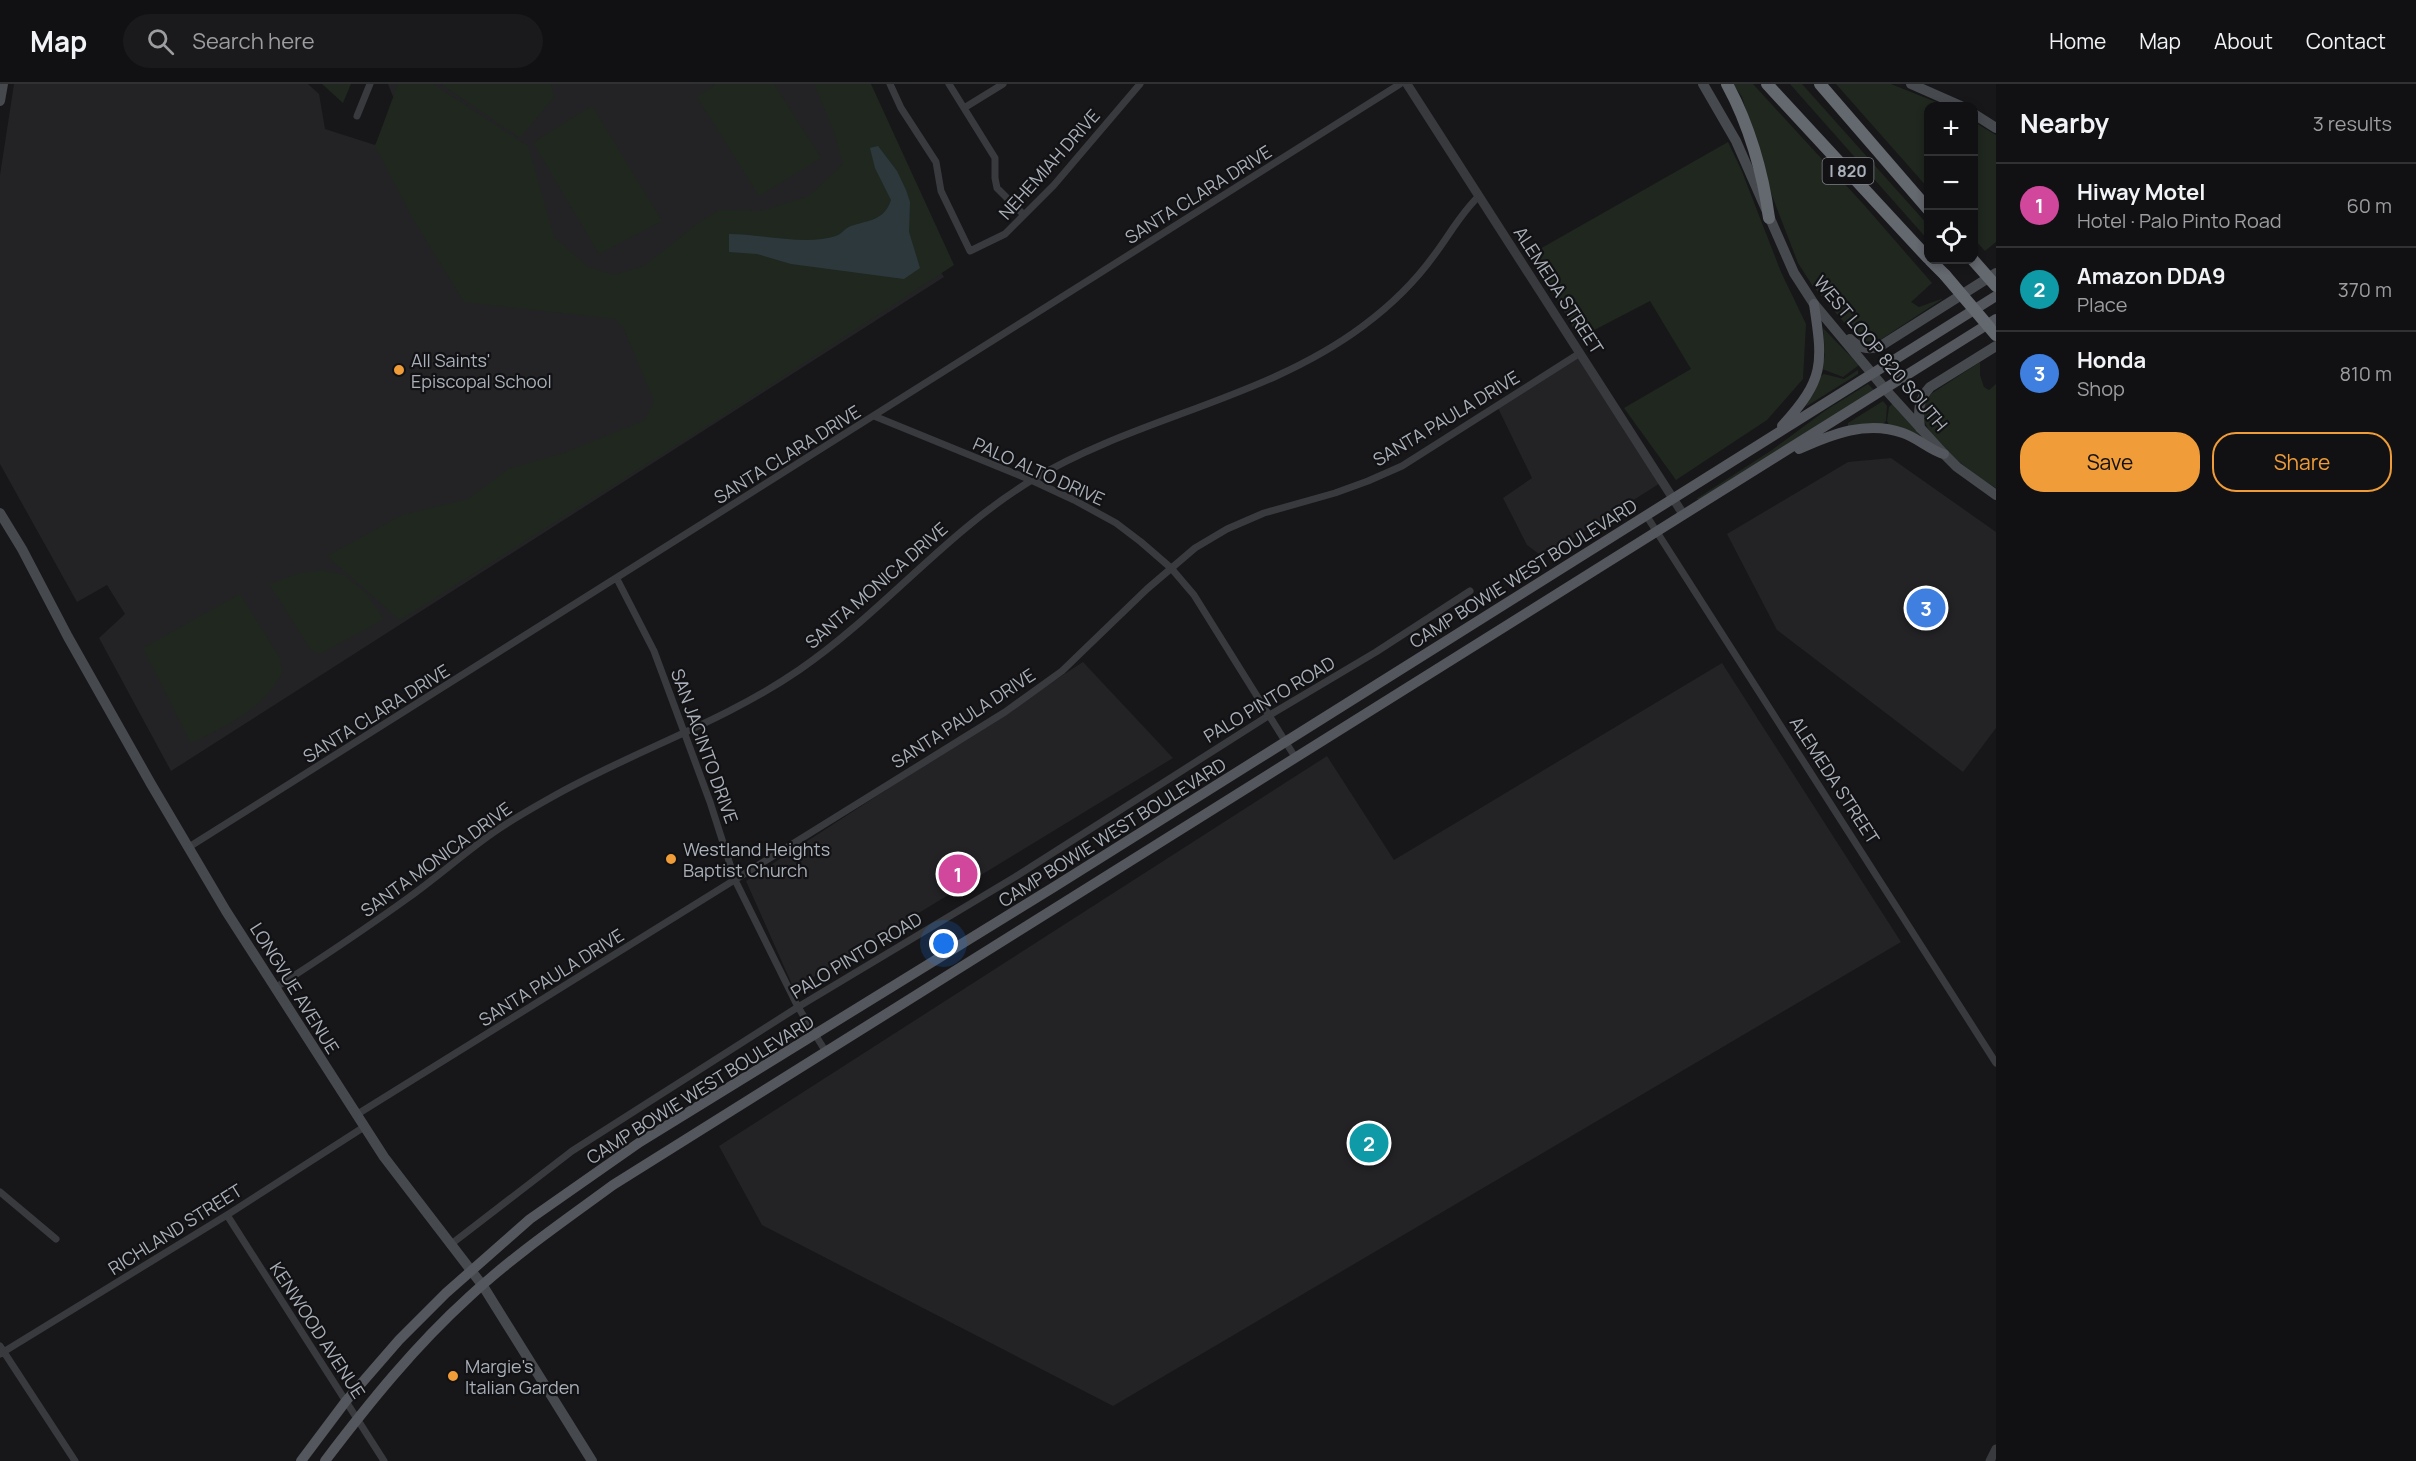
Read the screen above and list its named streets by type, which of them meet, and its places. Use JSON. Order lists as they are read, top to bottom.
{
  "streets": {
    "highway": ["I 820"],
    "main road": ["WEST LOOP 820 SOUTH", "CAMP BOWIE WEST BOULEVARD", "LONGVUE AVENUE"],
    "street": [
      "NEHEMIAH DRIVE",
      "SANTA CLARA DRIVE",
      "ALEMEDA STREET",
      "SANTA PAULA DRIVE",
      "PALO ALTO DRIVE",
      "SANTA MONICA DRIVE",
      "PALO PINTO ROAD",
      "SAN JACINTO DRIVE",
      "RICHLAND STREET",
      "KENWOOD AVENUE"
    ]
  },
  "crossings": [
    ["SANTA CLARA DRIVE", "PALO ALTO DRIVE"],
    ["SANTA CLARA DRIVE", "SAN JACINTO DRIVE"],
    ["SANTA CLARA DRIVE", "LONGVUE AVENUE"],
    ["ALEMEDA STREET", "SANTA PAULA DRIVE"],
    ["ALEMEDA STREET", "CAMP BOWIE WEST BOULEVARD"],
    ["ALEMEDA STREET", "SANTA MONICA DRIVE"],
    ["WEST LOOP 820 SOUTH", "CAMP BOWIE WEST BOULEVARD"],
    ["SANTA PAULA DRIVE", "PALO ALTO DRIVE"],
    ["SANTA PAULA DRIVE", "SAN JACINTO DRIVE"],
    ["SANTA PAULA DRIVE", "LONGVUE AVENUE"],
    ["PALO ALTO DRIVE", "CAMP BOWIE WEST BOULEVARD"],
    ["PALO ALTO DRIVE", "SANTA MONICA DRIVE"],
    ["PALO ALTO DRIVE", "PALO PINTO ROAD"],
    ["CAMP BOWIE WEST BOULEVARD", "SAN JACINTO DRIVE"],
    ["CAMP BOWIE WEST BOULEVARD", "LONGVUE AVENUE"],
    ["CAMP BOWIE WEST BOULEVARD", "KENWOOD AVENUE"],
    ["SANTA MONICA DRIVE", "SAN JACINTO DRIVE"],
    ["SANTA MONICA DRIVE", "LONGVUE AVENUE"],
    ["PALO PINTO ROAD", "SAN JACINTO DRIVE"],
    ["PALO PINTO ROAD", "LONGVUE AVENUE"],
    ["LONGVUE AVENUE", "RICHLAND STREET"],
    ["RICHLAND STREET", "KENWOOD AVENUE"]
  ],
  "places": ["All Saints' Episcopal School", "Westland Heights Baptist Church", "Margie's Italian Garden"],
  "page": {
    "header": "Map",
    "search": "Search here",
    "nav": [
      "Home",
      "Map",
      "About",
      "Contact"
    ],
    "heading": ["Nearby", "3 results"],
    "map_buttons": ["+", "−"],
    "list": [
      {
        "mark": "1",
        "name": "Hiway Motel",
        "note": "Hotel · Palo Pinto Road",
        "value": "60 m"
      },
      {
        "mark": "2",
        "name": "Amazon DDA9",
        "note": "Place",
        "value": "370 m"
      },
      {
        "mark": "3",
        "name": "Honda",
        "note": "Shop",
        "value": "810 m"
      }
    ],
    "buttons": ["Save", "Share"],
    "pins": ["3", "1", "2"]
  }
}
